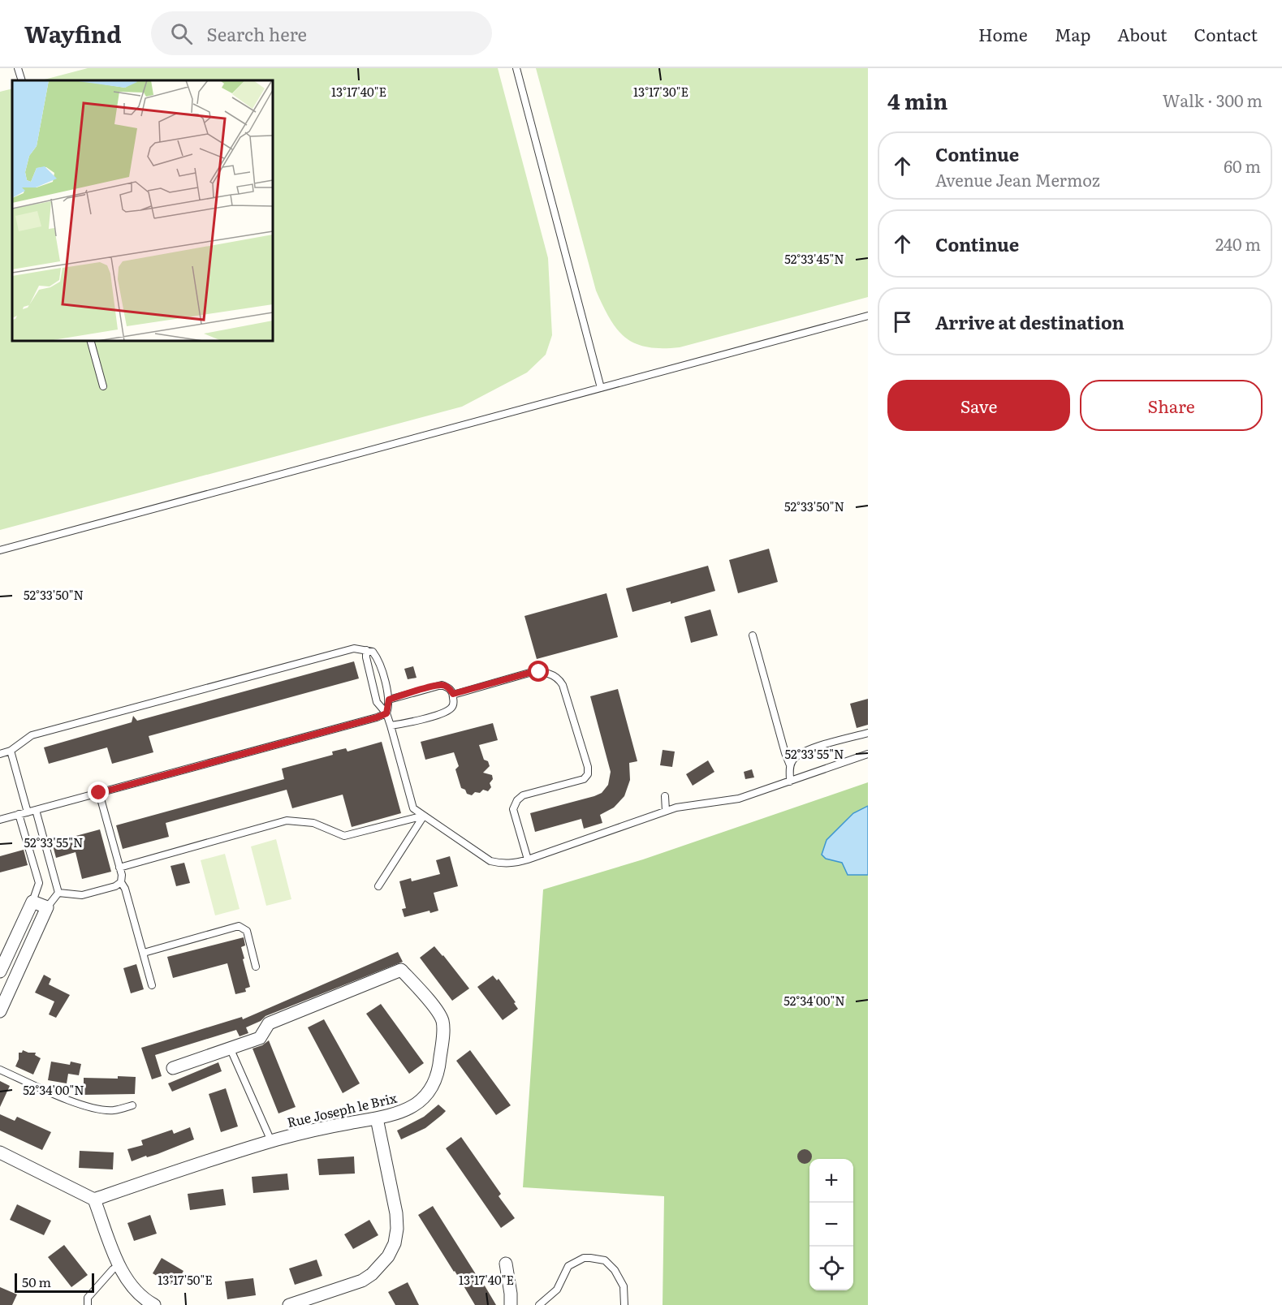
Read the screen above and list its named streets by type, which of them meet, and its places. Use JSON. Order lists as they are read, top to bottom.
{
  "streets": {
    "street": ["Rue Joseph le Brix"]
  },
  "scale_bar": "50 m",
  "page": {
    "header": "Wayfind",
    "search": "Search here",
    "nav": [
      "Home",
      "Map",
      "About",
      "Contact"
    ],
    "heading": ["4 min", "Walk · 300 m"],
    "list": [
      ["Continue", "Avenue Jean Mermoz", "60 m"],
      ["Continue", "240 m"],
      "Arrive at destination"
    ],
    "buttons": ["Save", "Share"],
    "map_buttons": ["+", "−"],
    "scale": "50 m"
  },
  "coordinates": [
    "13°17'40\"E",
    "13°17'30\"E",
    "52°33'45\"N",
    "52°33'50\"N",
    "52°33'55\"N",
    "52°34'00\"N",
    "13°17'50\"E"
  ]
}
